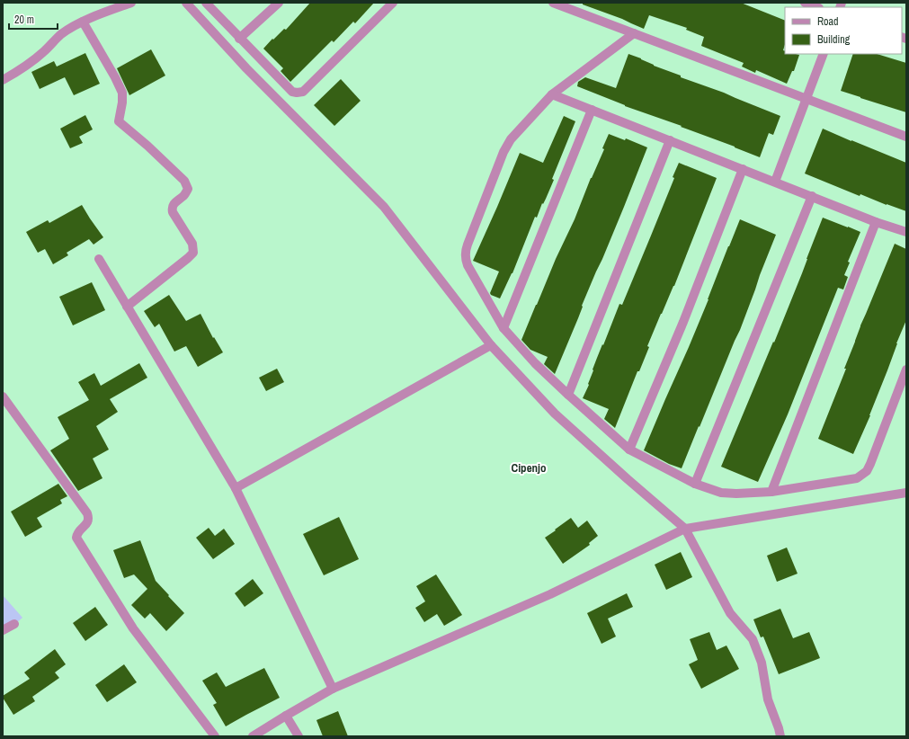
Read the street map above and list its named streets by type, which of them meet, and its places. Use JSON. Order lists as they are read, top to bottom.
{
  "districts": ["Cipenjo"],
  "legend": ["Road", "Building"],
  "scale_bar": "20 m"
}
